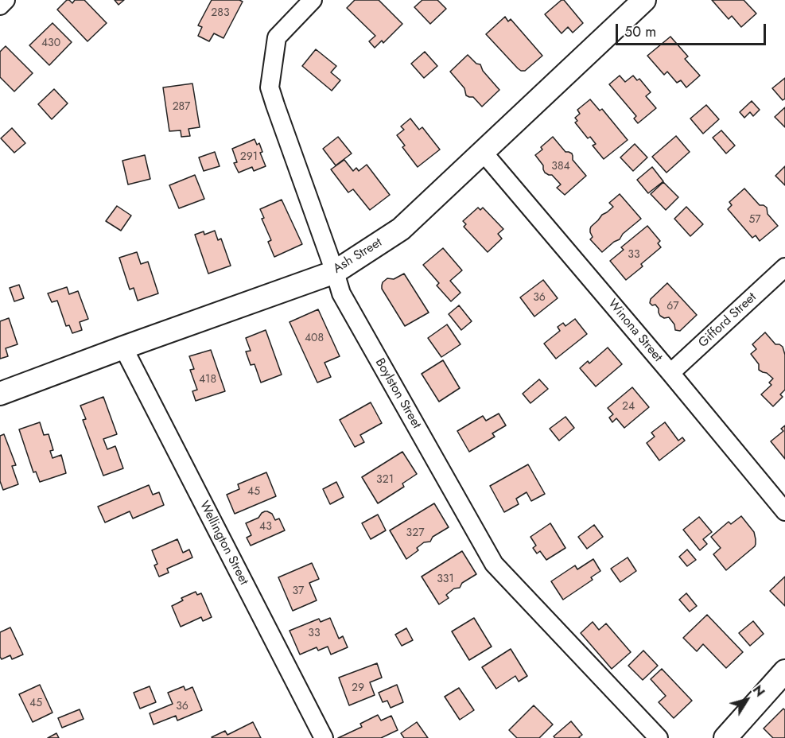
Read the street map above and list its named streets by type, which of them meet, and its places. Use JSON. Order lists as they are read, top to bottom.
{
  "streets": {
    "street": [
      "Ash Street",
      "Gifford Street",
      "Winona Street",
      "Boylston Street",
      "Wellington Street"
    ]
  },
  "crossings": [
    ["Ash Street", "Winona Street"],
    ["Ash Street", "Boylston Street"],
    ["Ash Street", "Wellington Street"],
    ["Gifford Street", "Winona Street"]
  ],
  "house_numbers": [
    "283",
    "430",
    "287",
    "291",
    "384",
    "57",
    "33",
    "36",
    "67",
    "408",
    "418",
    "24",
    "321",
    "45",
    "43",
    "327",
    "331",
    "37",
    "33",
    "29",
    "45",
    "36"
  ],
  "scale_bar": "50 m",
  "north": "top right"
}
